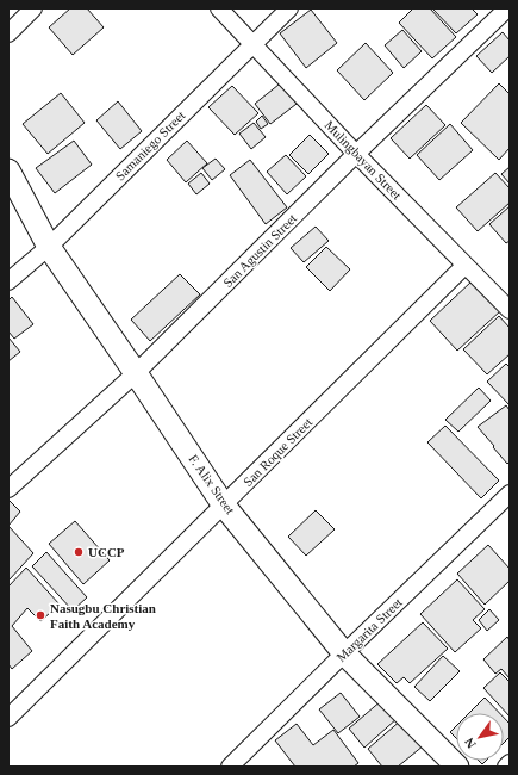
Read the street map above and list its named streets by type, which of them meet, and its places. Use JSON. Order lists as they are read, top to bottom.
{
  "streets": {
    "main road": ["F. Alix Street"],
    "street": [
      "Samaniego Street",
      "Mulingbayan Street",
      "San Agustin Street",
      "San Roque Street",
      "Margarita Street"
    ]
  },
  "crossings": [
    ["Samaniego Street", "Mulingbayan Street"],
    ["Samaniego Street", "F. Alix Street"],
    ["Mulingbayan Street", "San Agustin Street"],
    ["Mulingbayan Street", "San Roque Street"],
    ["San Agustin Street", "F. Alix Street"],
    ["San Roque Street", "F. Alix Street"],
    ["F. Alix Street", "Margarita Street"]
  ],
  "places": ["UCCP", "Nasugbu Christian Faith Academy"],
  "north": "bottom left"
}
